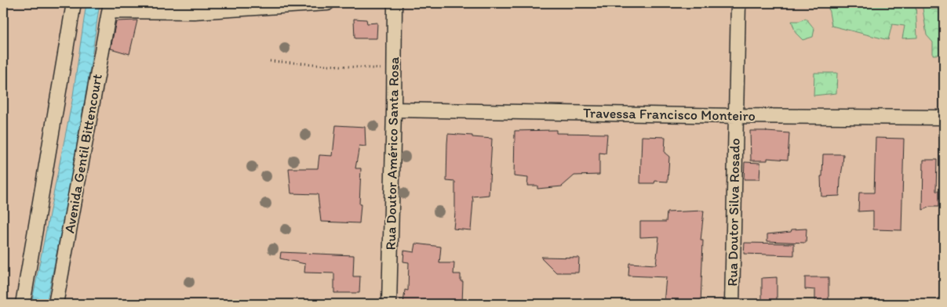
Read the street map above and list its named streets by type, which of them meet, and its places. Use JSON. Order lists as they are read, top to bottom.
{
  "streets": {
    "street": [
      "Travessa Francisco Monteiro",
      "Avenida Gentil Bittencourt",
      "Rua Doutor Américo Santa Rosa",
      "Rua Doutor Silva Rosado"
    ]
  },
  "crossings": [
    ["Travessa Francisco Monteiro", "Rua Doutor Américo Santa Rosa"],
    ["Travessa Francisco Monteiro", "Rua Doutor Silva Rosado"]
  ]
}
